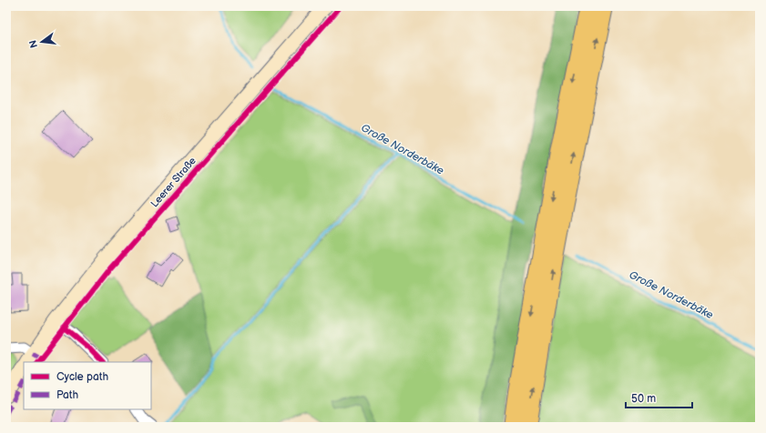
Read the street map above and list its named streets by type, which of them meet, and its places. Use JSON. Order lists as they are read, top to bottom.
{
  "streets": {
    "main road": ["Leerer Straße"]
  },
  "water": ["Große Norderbäke"],
  "legend": ["Cycle path", "Path"],
  "scale_bar": "50 m",
  "north": "left"
}
